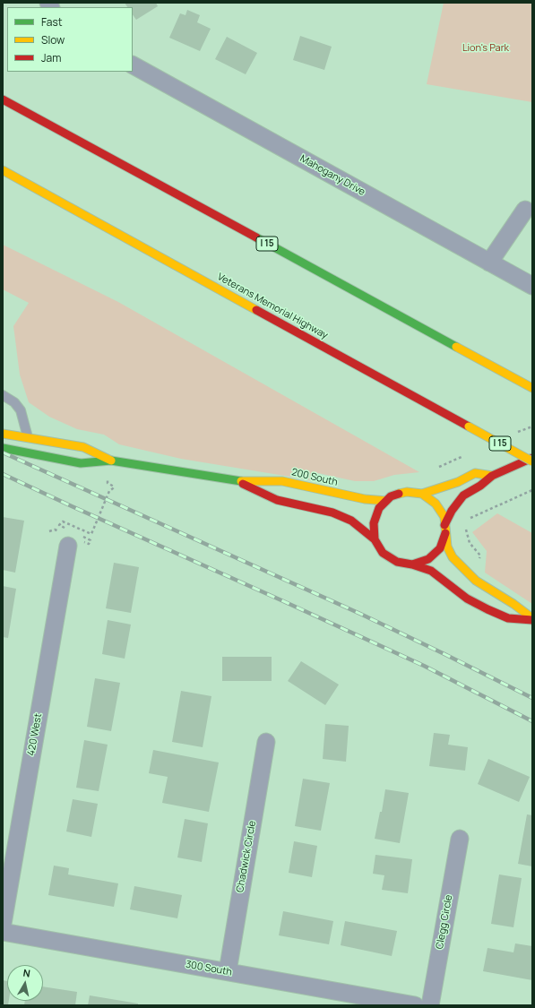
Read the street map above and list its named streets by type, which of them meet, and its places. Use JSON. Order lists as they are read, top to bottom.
{
  "streets": {
    "main road": ["I 15", "Veterans Memorial Highway", "200 South"],
    "street": [
      "Mahogany Drive",
      "420 West",
      "Chadwick Circle",
      "Clegg Circle",
      "300 South"
    ]
  },
  "crossings": [
    ["Chadwick Circle", "300 South"]
  ],
  "parks": ["Lion's Park"],
  "legend": ["Fast", "Slow", "Jam"],
  "north": "top"
}
